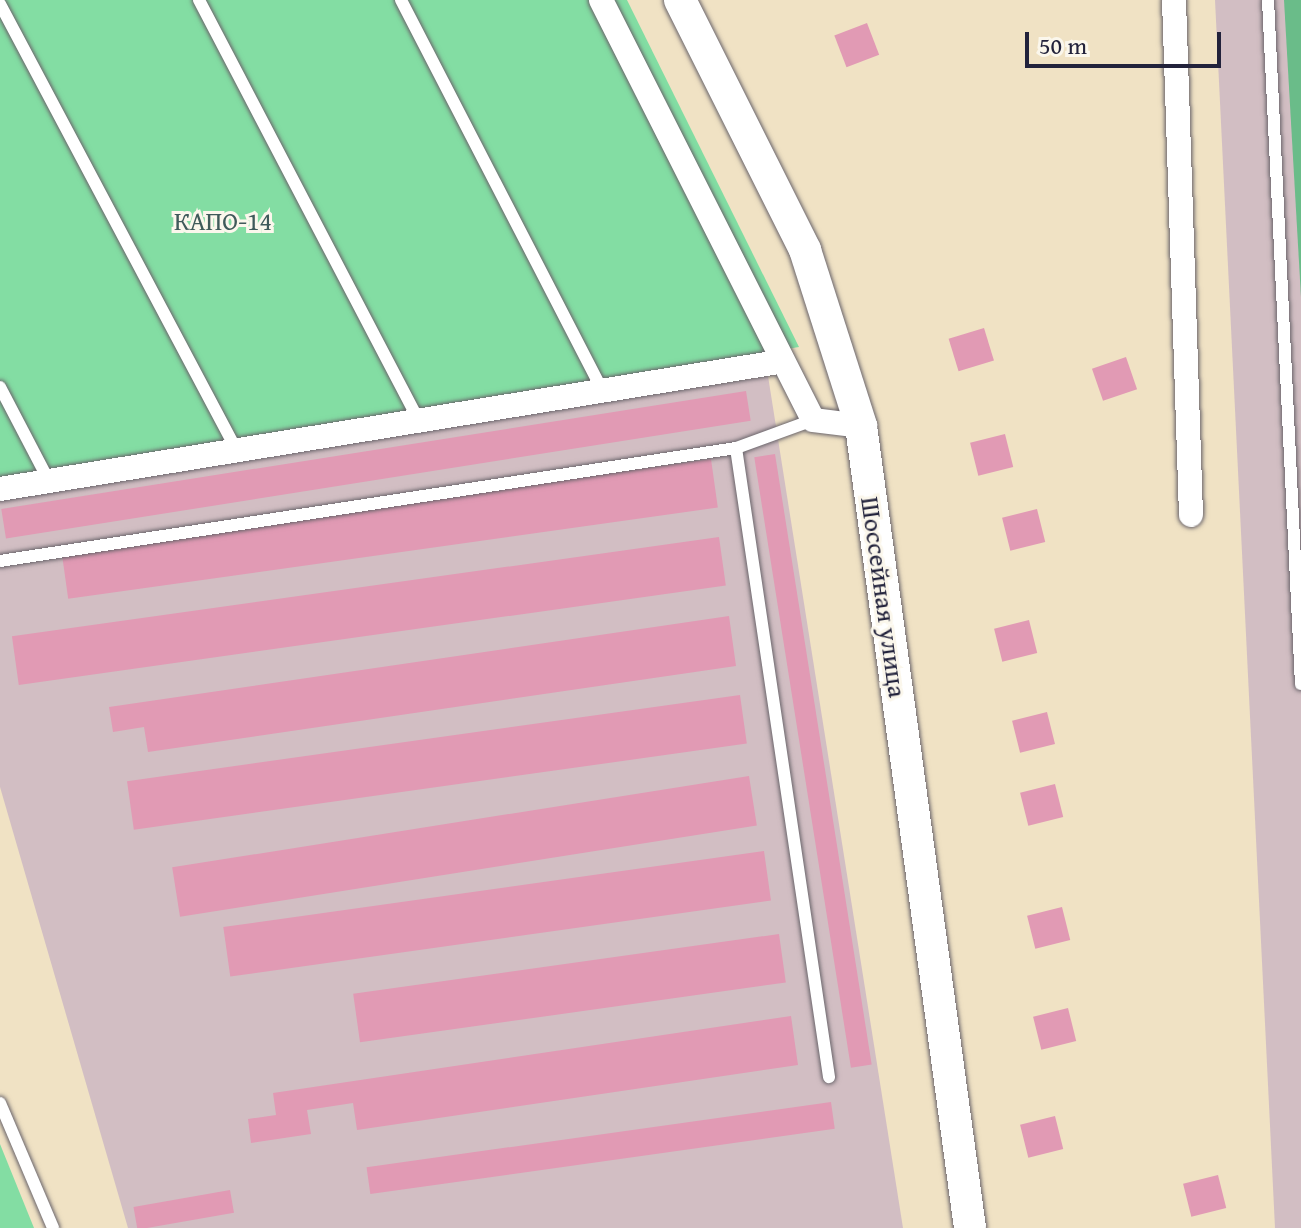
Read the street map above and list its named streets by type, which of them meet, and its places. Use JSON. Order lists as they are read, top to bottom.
{
  "streets": {
    "street": ["Шоссейная улица"]
  },
  "parks": ["КАПО-14"],
  "scale_bar": "50 m"
}
